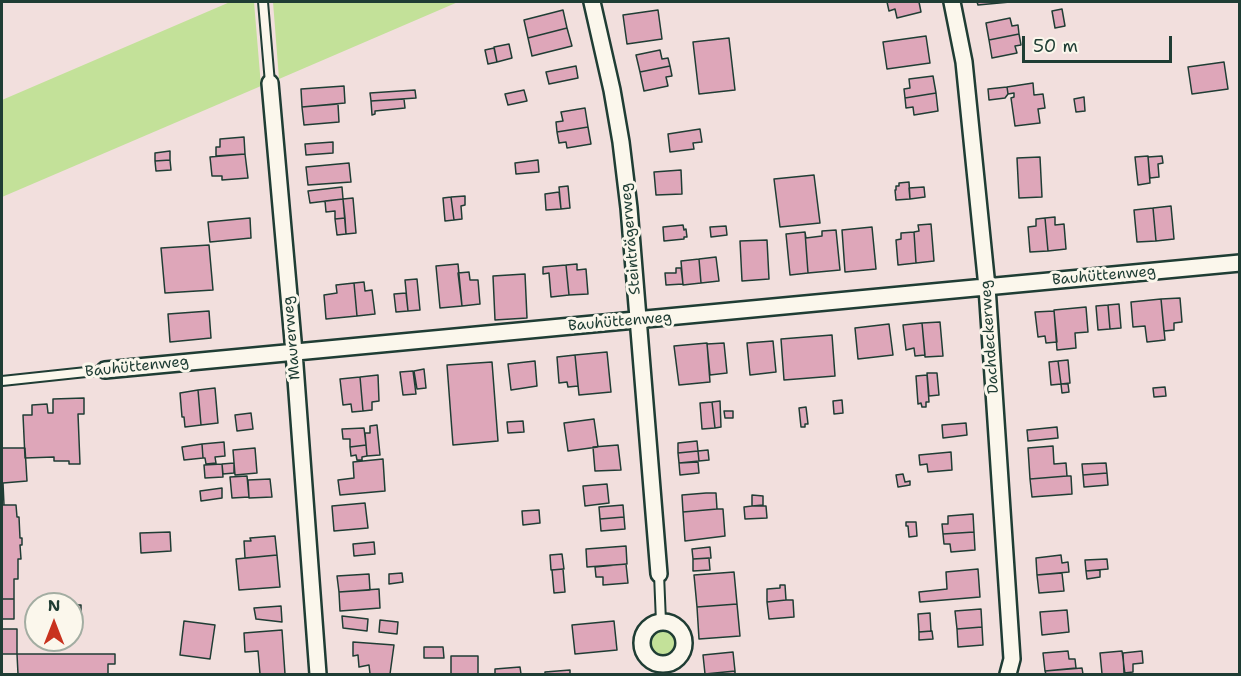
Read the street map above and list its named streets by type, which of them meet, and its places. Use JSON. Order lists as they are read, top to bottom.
{
  "streets": {
    "street": [
      "Steinträgerweg",
      "Bauhüttenweg",
      "Dachdeckerweg",
      "Maurerweg"
    ]
  },
  "crossings": [
    ["Steinträgerweg", "Bauhüttenweg"],
    ["Bauhüttenweg", "Dachdeckerweg"],
    ["Bauhüttenweg", "Maurerweg"]
  ],
  "scale_bar": "50 m",
  "north": "top"
}
